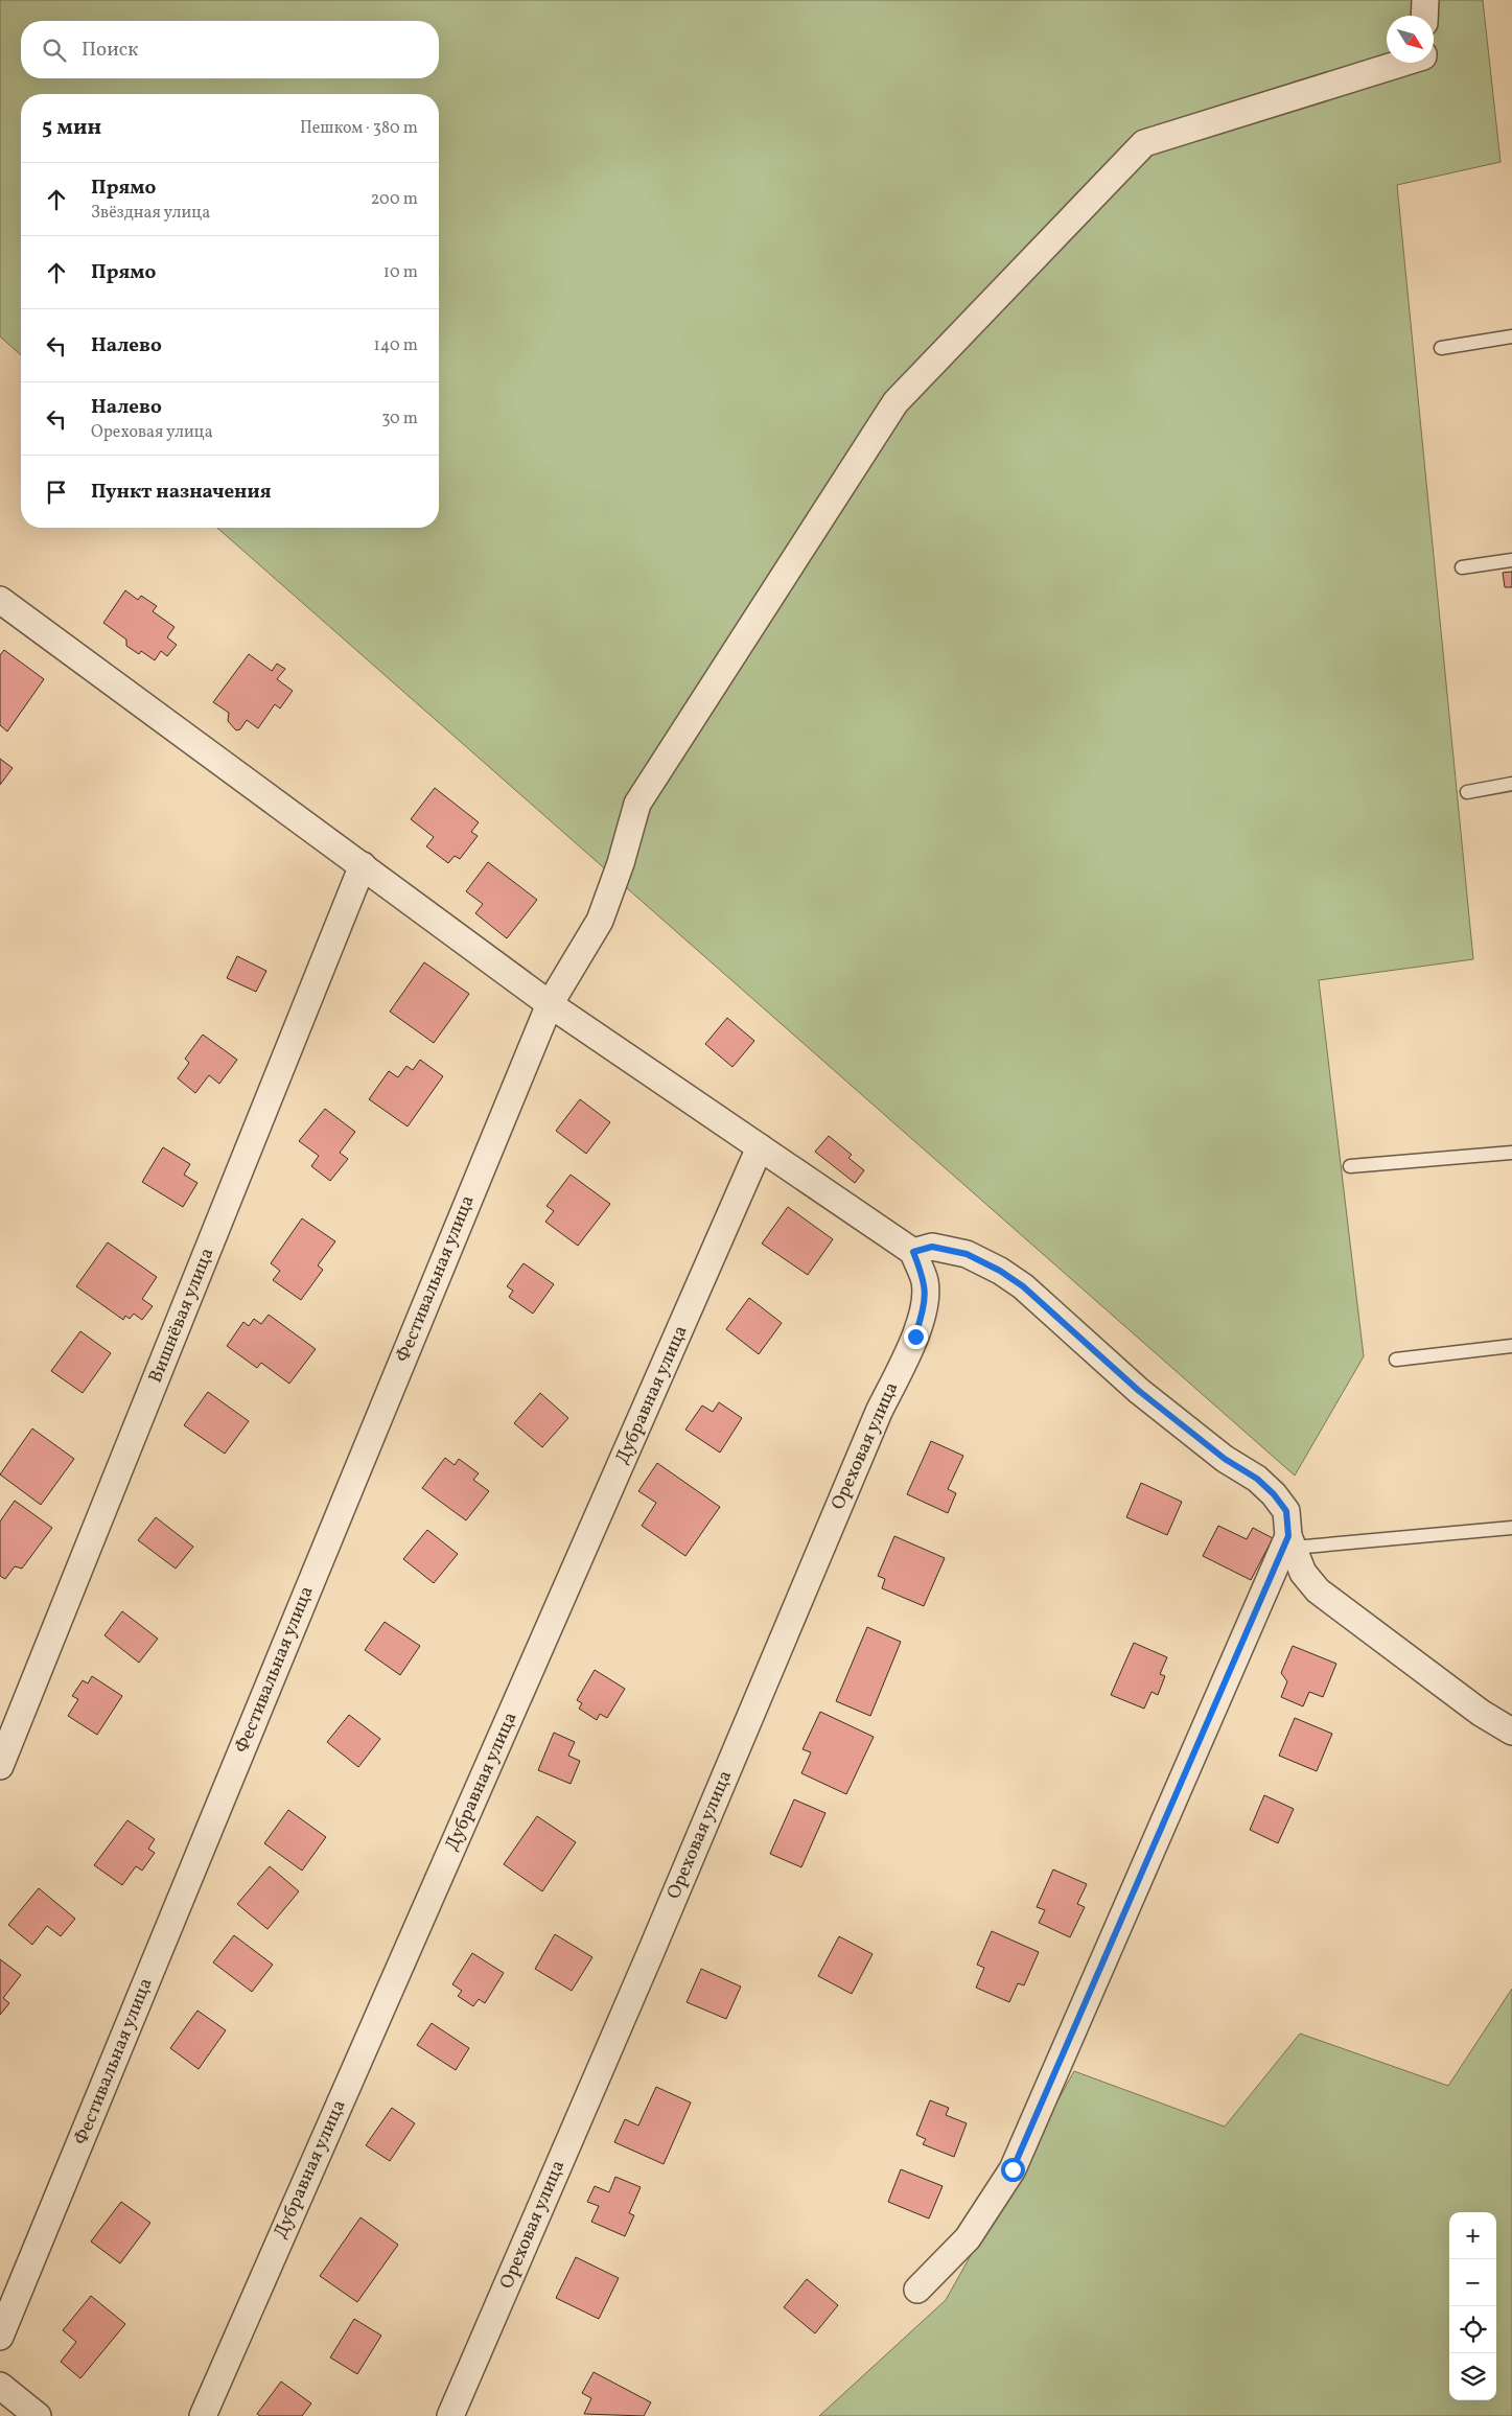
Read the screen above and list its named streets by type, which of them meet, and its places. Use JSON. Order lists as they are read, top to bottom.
{
  "streets": {
    "street": [
      "Фестивальная улица",
      "Вишнёвая улица",
      "Дубравная улица",
      "Ореховая улица"
    ]
  },
  "north": "bottom right",
  "page": {
    "search": "Поиск",
    "heading": ["5 мин", "Пешком · 380 m"],
    "list": [
      ["Прямо", "Звёздная улица", "200 m"],
      ["Прямо", "10 m"],
      ["Налево", "140 m"],
      ["Налево", "Ореховая улица", "30 m"],
      "Пункт назначения"
    ],
    "map_buttons": ["+", "−"]
  }
}
